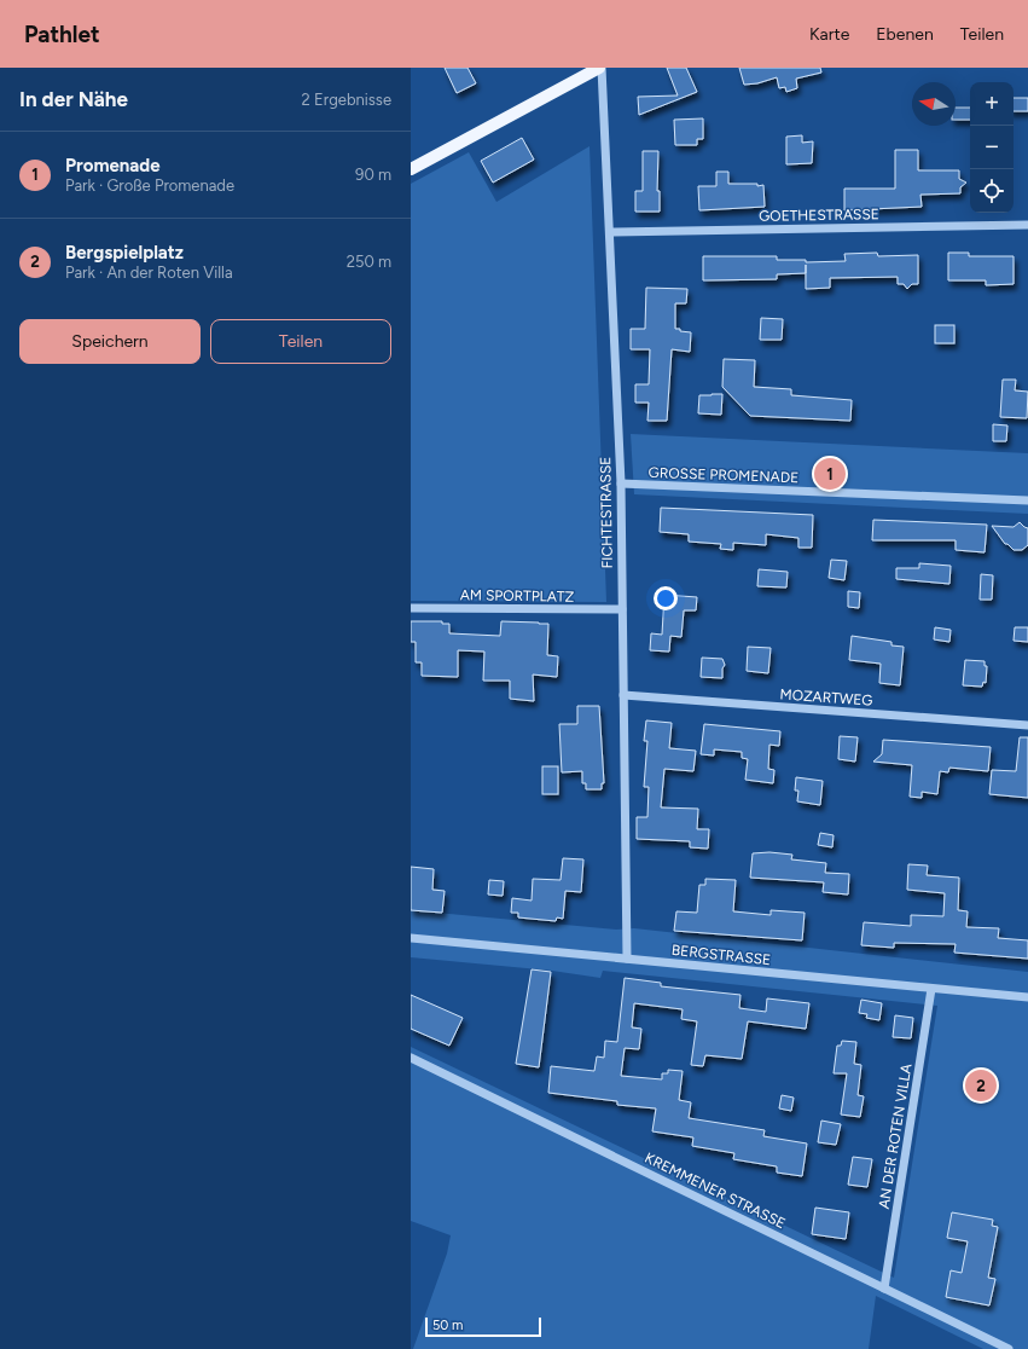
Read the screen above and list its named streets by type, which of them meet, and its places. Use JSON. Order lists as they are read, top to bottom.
{
  "streets": {
    "street": [
      "GOETHESTRASSE",
      "GROSSE PROMENADE",
      "FICHTESTRASSE",
      "AM SPORTPLATZ",
      "MOZARTWEG",
      "BERGSTRASSE",
      "AN DER ROTEN VILLA",
      "KREMMENER STRASSE"
    ]
  },
  "crossings": [
    ["GOETHESTRASSE", "FICHTESTRASSE"],
    ["GROSSE PROMENADE", "FICHTESTRASSE"],
    ["FICHTESTRASSE", "AM SPORTPLATZ"],
    ["FICHTESTRASSE", "MOZARTWEG"],
    ["FICHTESTRASSE", "BERGSTRASSE"],
    ["BERGSTRASSE", "AN DER ROTEN VILLA"],
    ["AN DER ROTEN VILLA", "KREMMENER STRASSE"]
  ],
  "scale_bar": "50 m",
  "north": "left",
  "page": {
    "header": "Pathlet",
    "nav": ["Karte", "Ebenen", "Teilen"],
    "heading": ["In der Nähe", "2 Ergebnisse"],
    "map_buttons": ["+", "−"],
    "list": [
      {
        "mark": "1",
        "name": "Promenade",
        "note": "Park · Große Promenade",
        "value": "90 m"
      },
      {
        "mark": "2",
        "name": "Bergspielplatz",
        "note": "Park · An der Roten Villa",
        "value": "250 m"
      }
    ],
    "buttons": ["Speichern", "Teilen"],
    "pins": ["1", "2"],
    "scale": "50 m"
  }
}
